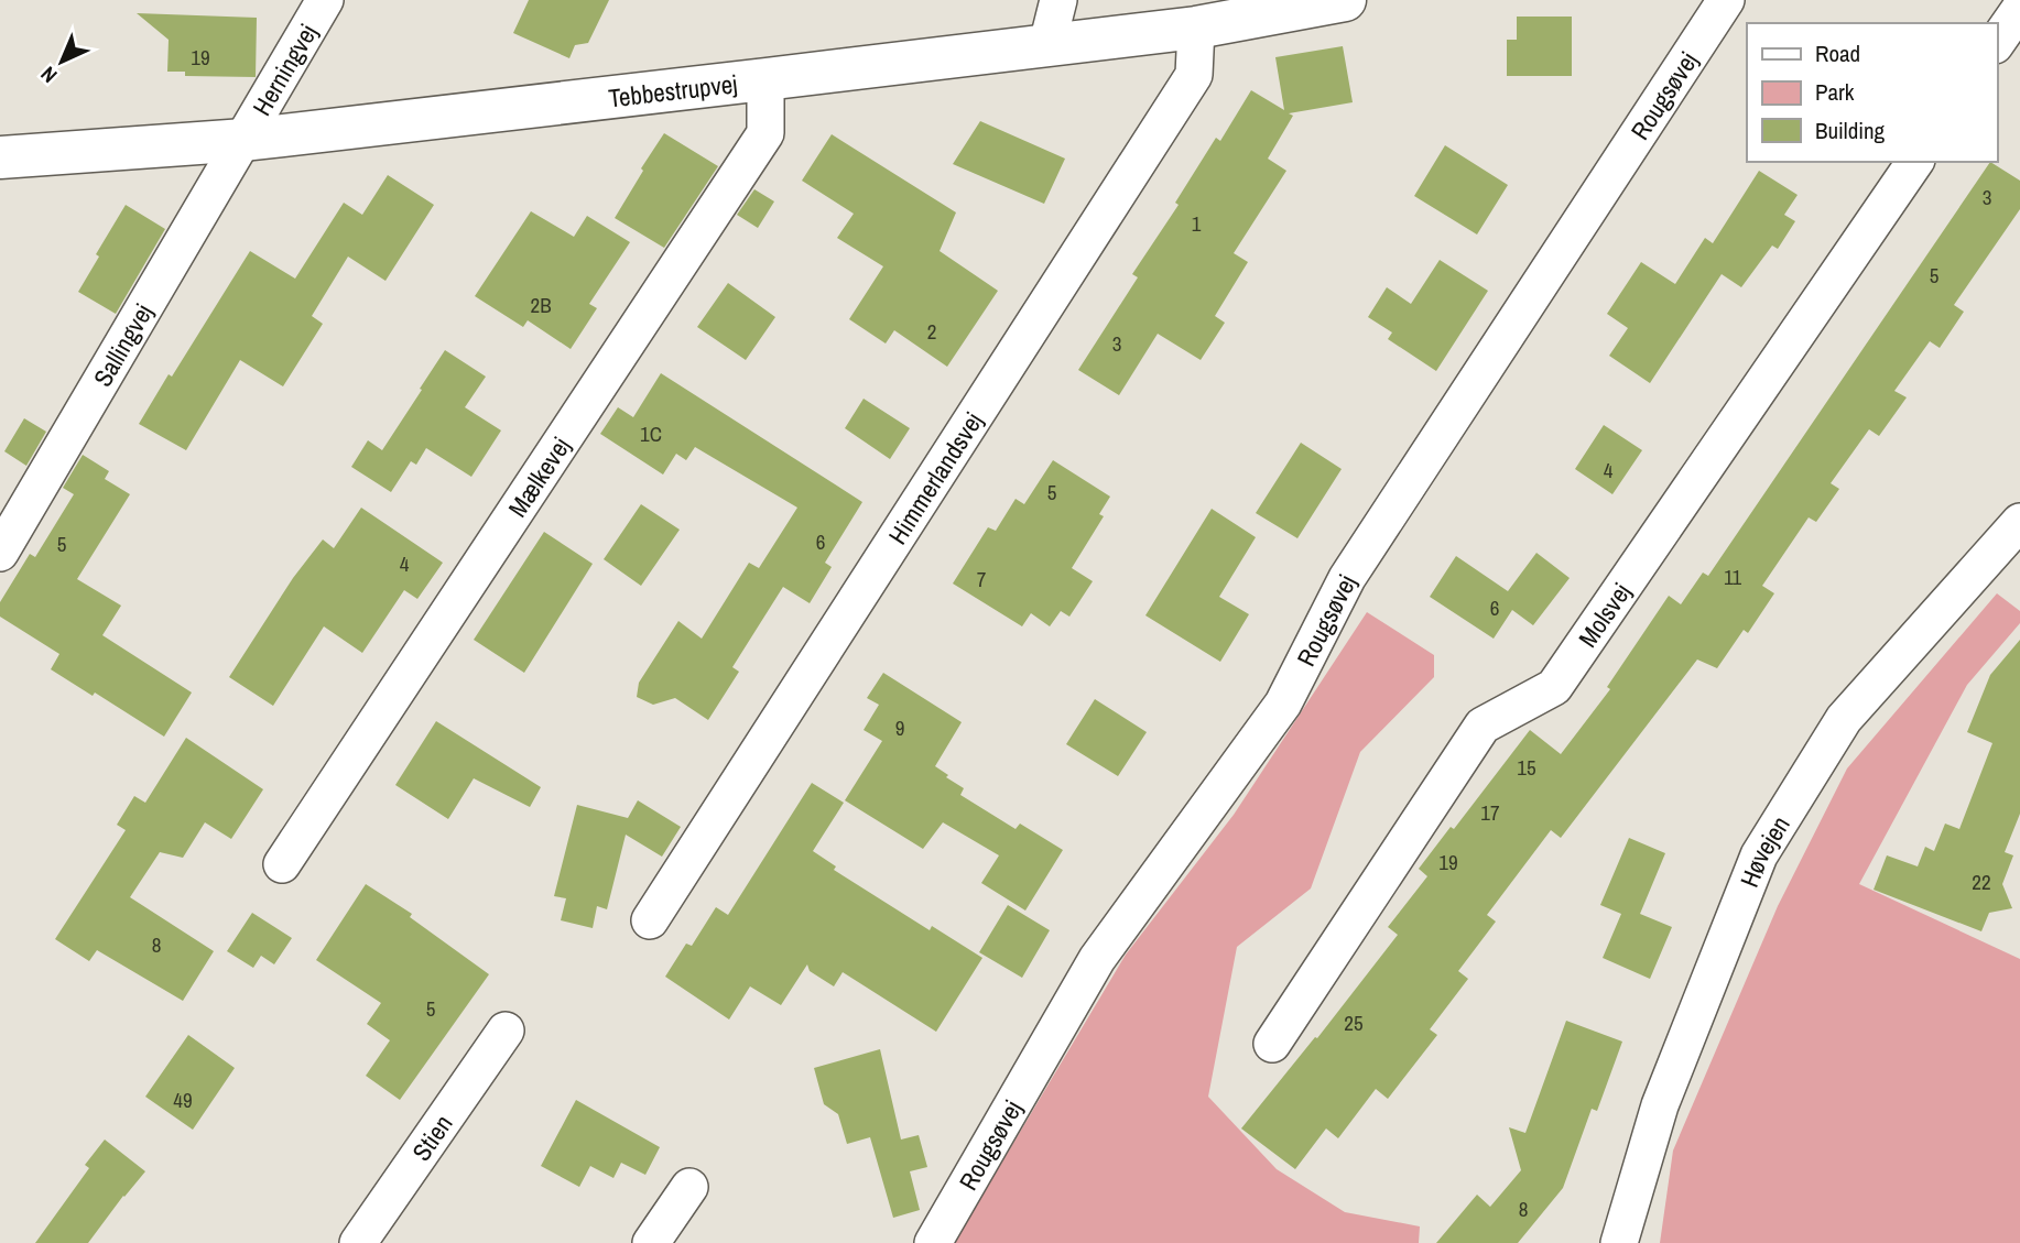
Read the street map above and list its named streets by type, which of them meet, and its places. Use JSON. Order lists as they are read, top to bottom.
{
  "streets": {
    "street": [
      "Herningvej",
      "Tebbestrupvej",
      "Rougsøvej",
      "Sallingvej",
      "Mælkevej",
      "Himmerlandsvej",
      "Molsvej",
      "Høvejen",
      "Stien"
    ]
  },
  "crossings": [
    ["Herningvej", "Tebbestrupvej"],
    ["Herningvej", "Sallingvej"],
    ["Tebbestrupvej", "Sallingvej"],
    ["Tebbestrupvej", "Mælkevej"],
    ["Tebbestrupvej", "Himmerlandsvej"]
  ],
  "house_numbers": [
    "19",
    "3",
    "1",
    "5",
    "2B",
    "2",
    "3",
    "1C",
    "4",
    "5",
    "6",
    "5",
    "4",
    "11",
    "7",
    "6",
    "9",
    "15",
    "17",
    "19",
    "22",
    "8",
    "5",
    "25",
    "49",
    "8"
  ],
  "legend": ["Road", "Park", "Building"],
  "north": "bottom left"
}
